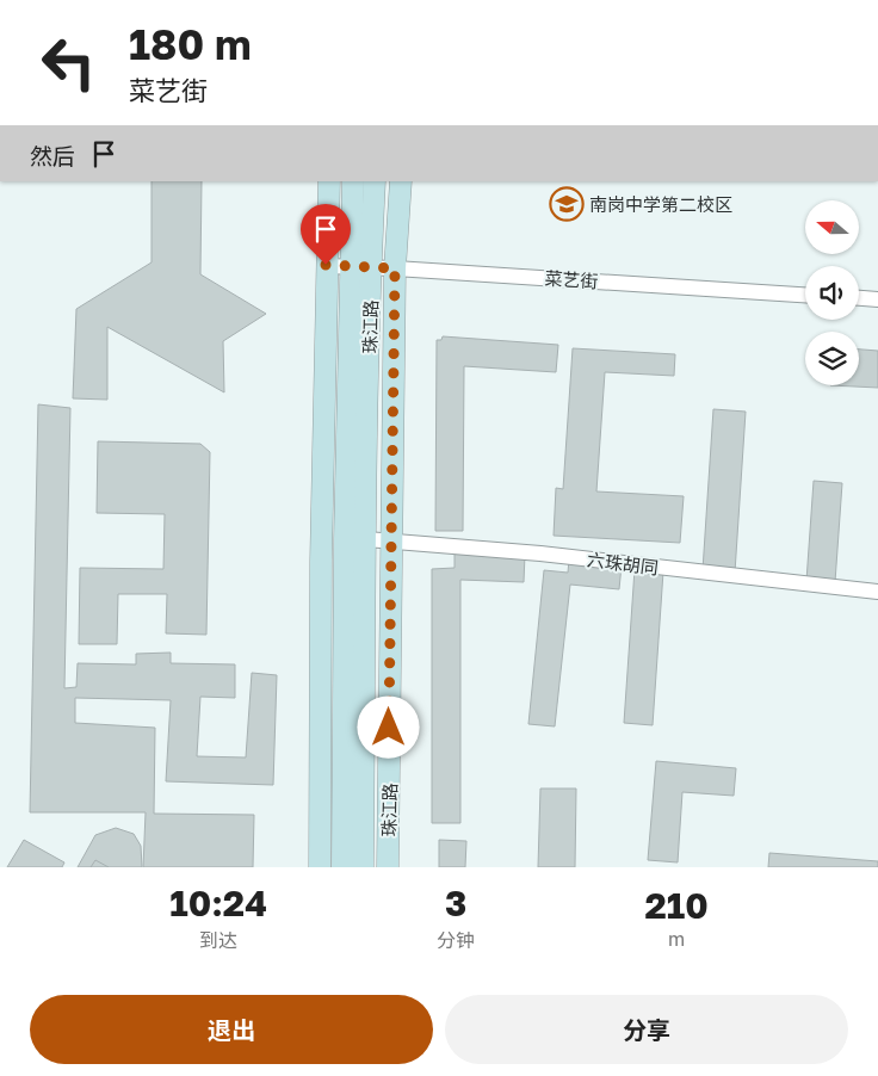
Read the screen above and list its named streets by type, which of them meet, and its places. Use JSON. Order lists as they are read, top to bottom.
{
  "streets": {
    "main road": ["珠江路"],
    "street": ["菜艺街", "六珠胡同"]
  },
  "crossings": [
    ["菜艺街", "珠江路"],
    ["珠江路", "六珠胡同"]
  ],
  "places": {
    "school or university": ["南岗中学第二校区"]
  },
  "north": "left",
  "page": {
    "turn": ["180 m", "菜艺街"],
    "then": "然后",
    "eta": [
      "10:24",
      "到达",
      "3",
      "分钟",
      "210",
      "m"
    ],
    "buttons": ["退出", "分享"]
  }
}
